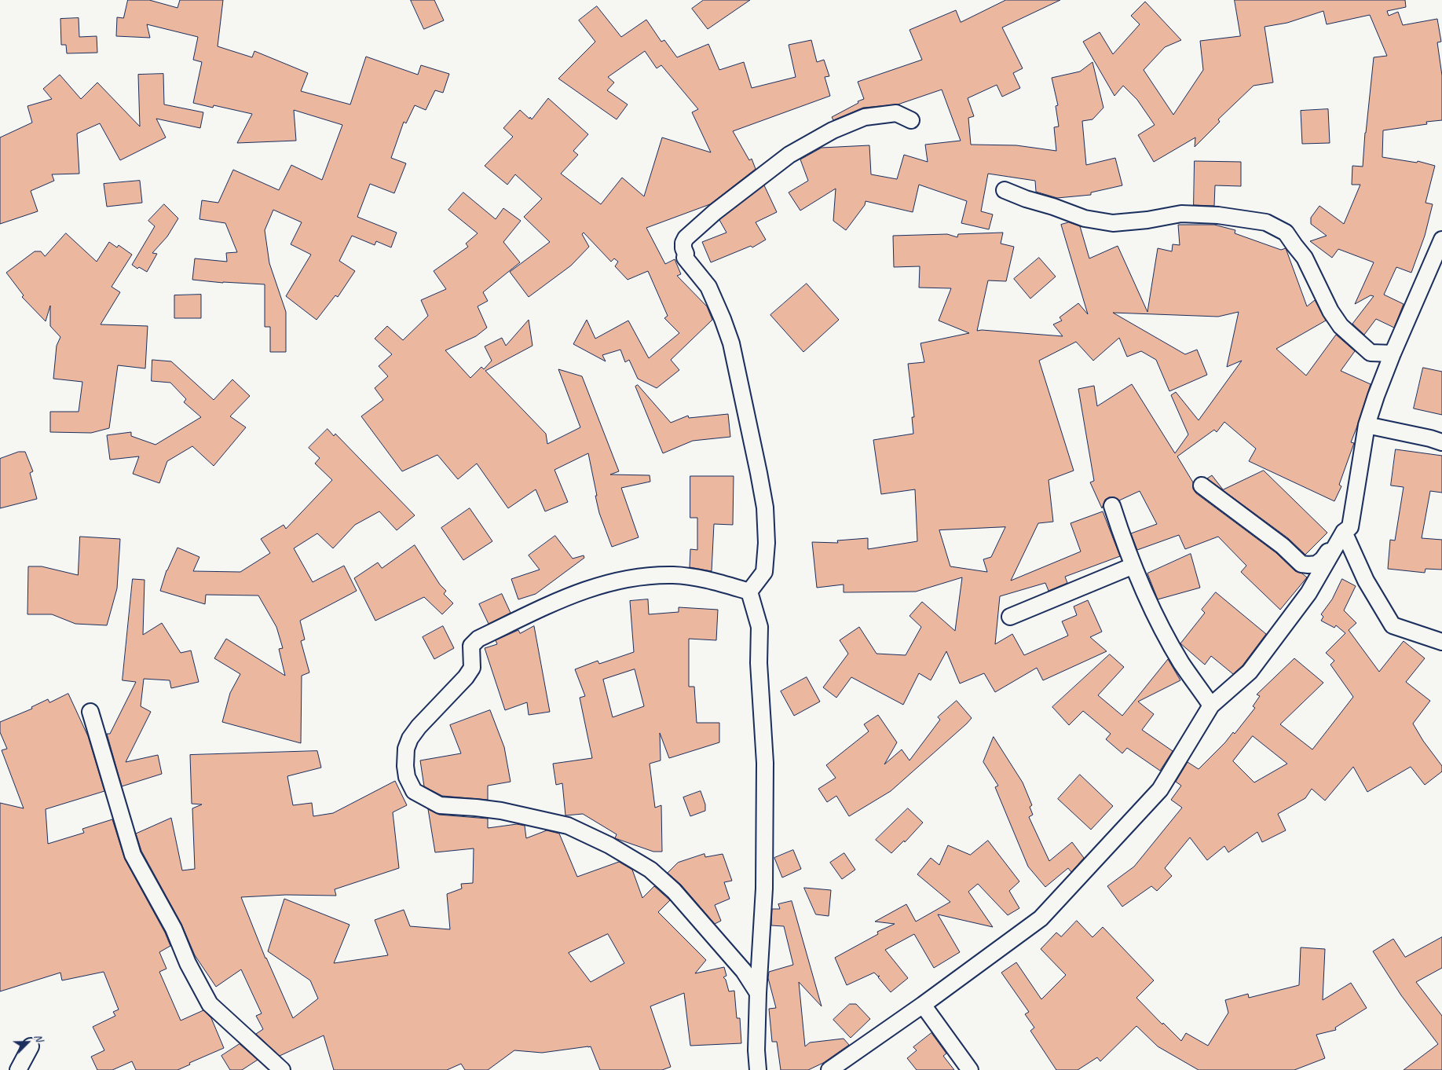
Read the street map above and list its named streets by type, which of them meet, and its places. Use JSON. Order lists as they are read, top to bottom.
{
  "north": "top right"
}
